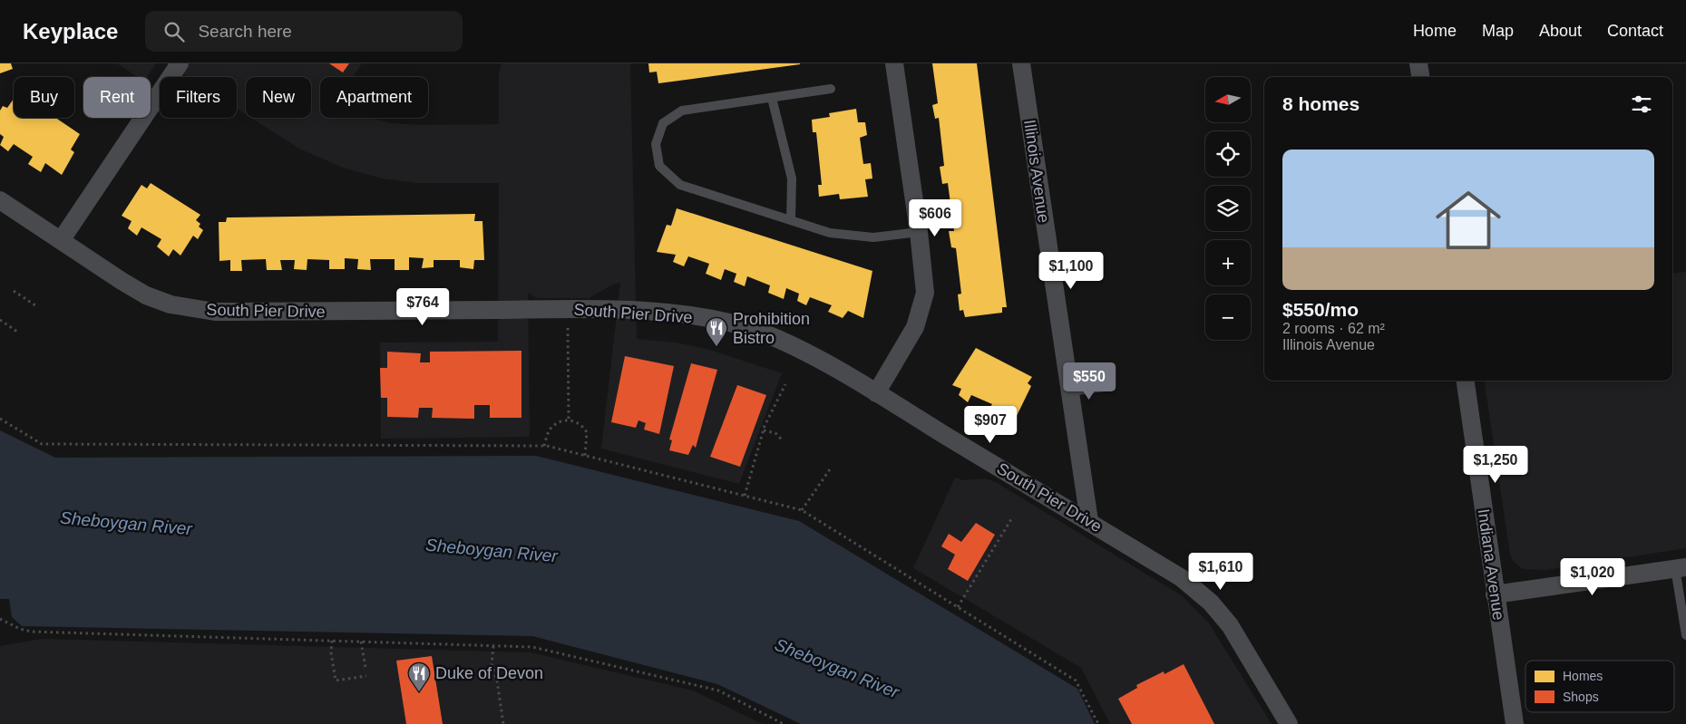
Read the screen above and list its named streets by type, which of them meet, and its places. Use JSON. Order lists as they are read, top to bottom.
{
  "streets": {
    "street": ["Illinois Avenue", "South Pier Drive", "Indiana Avenue"]
  },
  "crossings": [
    ["Illinois Avenue", "South Pier Drive"]
  ],
  "water": ["Sheboygan River"],
  "places": {
    "restaurant": ["Prohibition Bistro", "Duke of Devon"]
  },
  "legend": ["Homes", "Shops"],
  "north": "left",
  "page": {
    "header": "Keyplace",
    "search": "Search here",
    "nav": [
      "Home",
      "Map",
      "About",
      "Contact"
    ],
    "map_buttons": ["+", "−"],
    "chip": [
      "Buy",
      "Rent",
      "Filters",
      "New",
      "Apartment"
    ],
    "heading": "8 homes",
    "list": [
      {
        "name": "$550/mo",
        "note": "2 rooms · 62 m² · Illinois Avenue"
      }
    ],
    "price": [
      "$606",
      "$1,100",
      "$764",
      "$550",
      "$907",
      "$1,250",
      "$1,610",
      "$1,020"
    ]
  }
}
